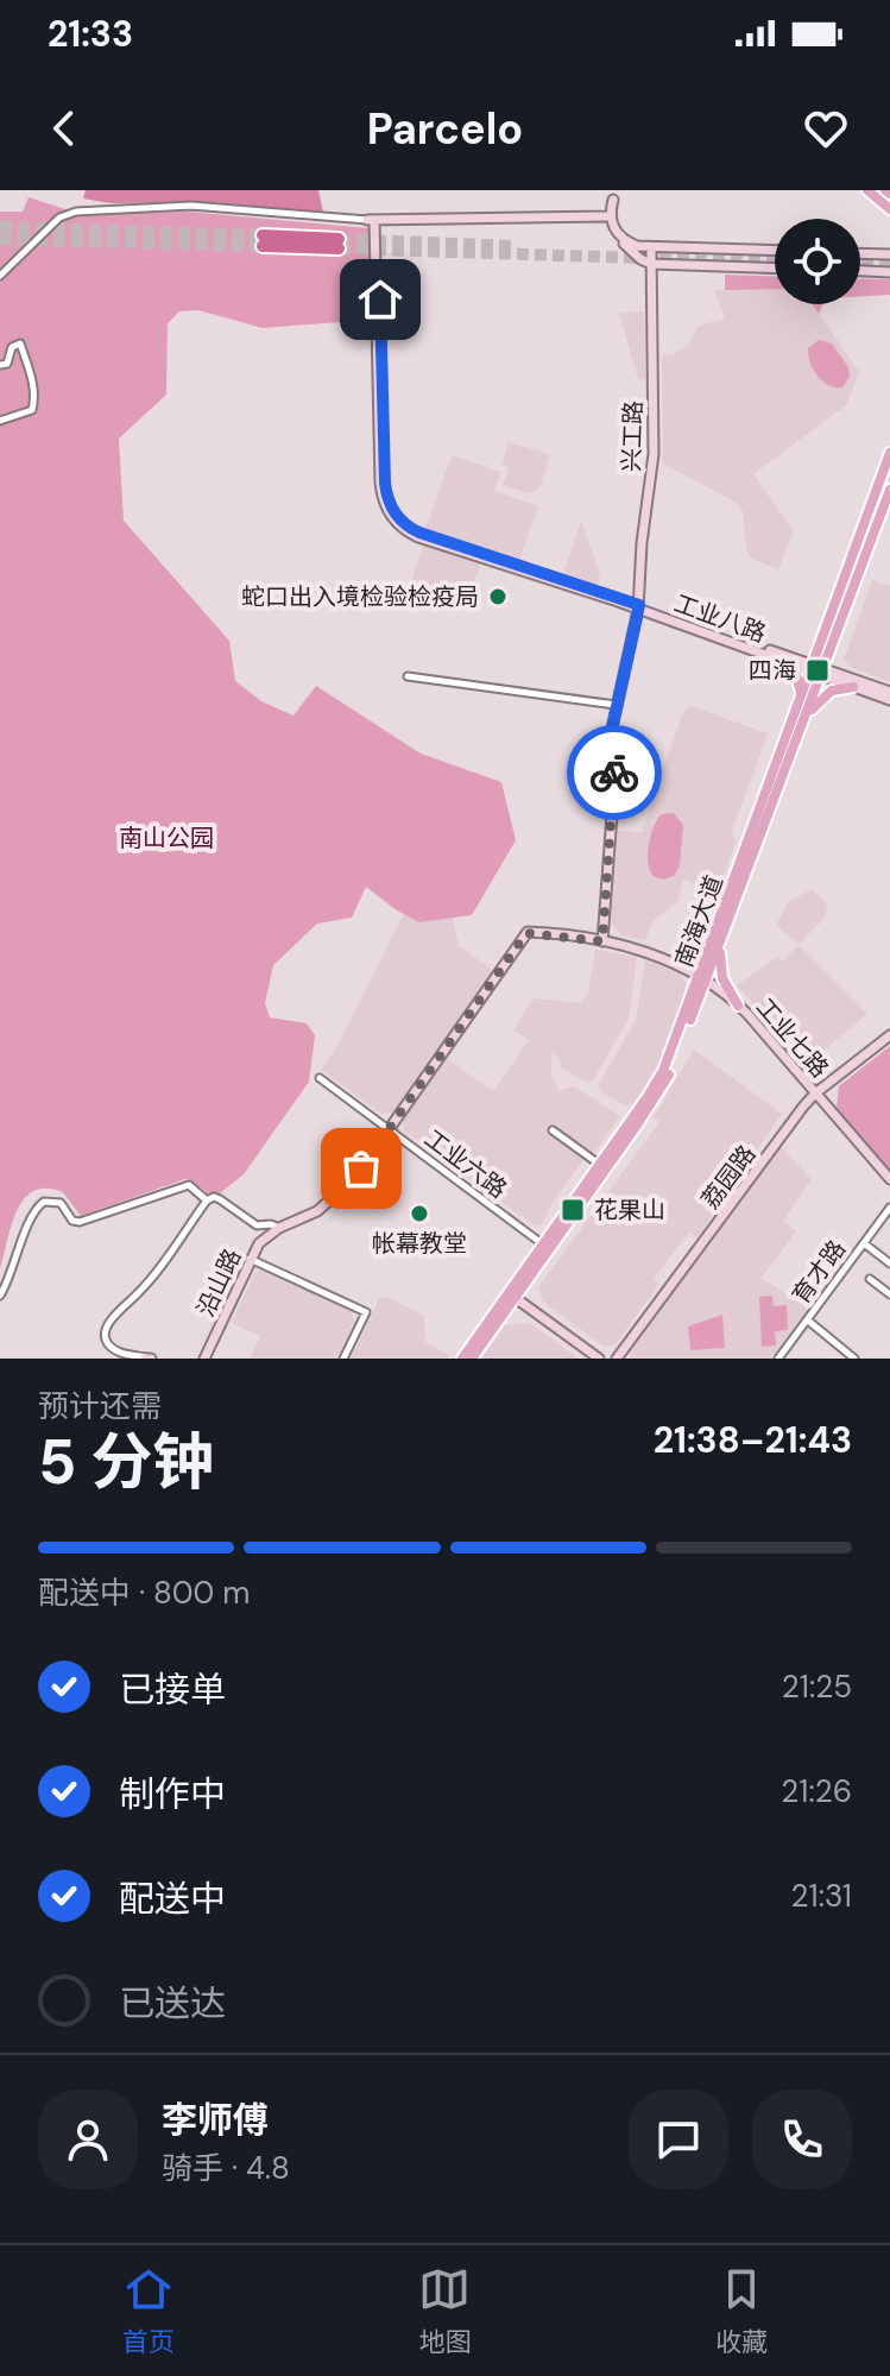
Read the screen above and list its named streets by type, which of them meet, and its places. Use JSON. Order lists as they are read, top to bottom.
{
  "streets": {
    "main road": ["南海大道"],
    "street": [
      "兴工路",
      "工业八路",
      "工业七路",
      "工业六路",
      "荔园路",
      "育才路",
      "沿山路"
    ]
  },
  "crossings": [
    ["兴工路", "工业八路"],
    ["工业八路", "南海大道"],
    ["南海大道", "工业七路"],
    ["南海大道", "工业六路"],
    ["工业七路", "荔园路"],
    ["工业七路", "沿山路"],
    ["工业六路", "沿山路"]
  ],
  "parks": ["南山公园"],
  "places": {
    "other": ["蛇口出入境检验检疫局", "帐幕教堂"],
    "transit": ["四海", "花果山"]
  },
  "page": {
    "status": "21:33",
    "header": "Parcelo",
    "heading": ["5 分钟", "预计还需", "21:38–21:43"],
    "panel": ["李师傅", "骑手 · 4.8"],
    "bar": "配送中 · 800 m",
    "list": [
      ["已接单", "21:25"],
      ["制作中", "21:26"],
      ["配送中", "21:31"],
      "已送达"
    ],
    "tabs": ["首页", "地图", "收藏"]
  }
}
